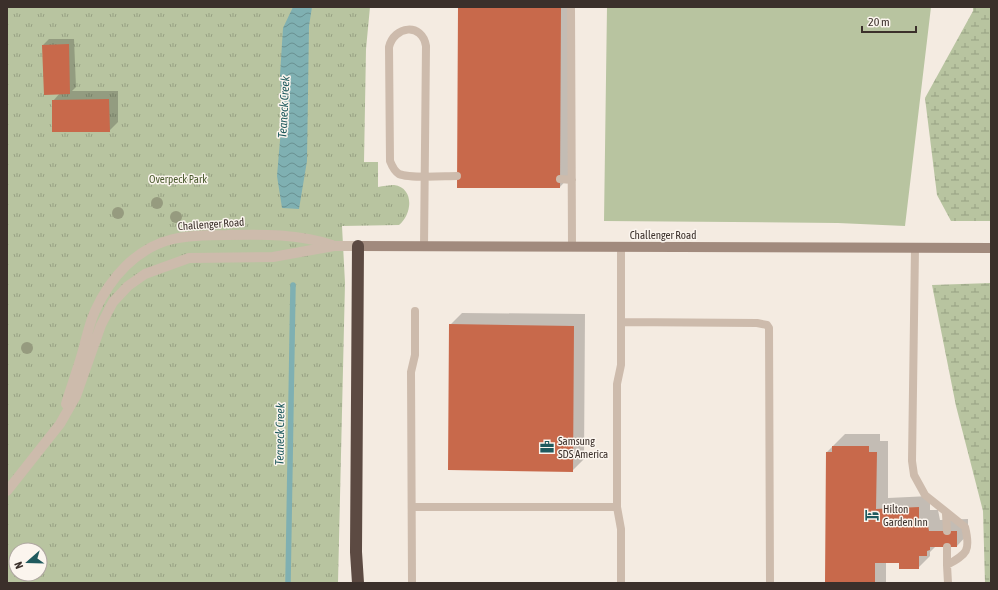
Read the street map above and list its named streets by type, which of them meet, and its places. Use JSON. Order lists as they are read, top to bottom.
{
  "streets": {
    "main road": ["Challenger Road"]
  },
  "water": ["Teaneck Creek"],
  "parks": ["Overpeck Park"],
  "places": {
    "office": ["Samsung SDS America"],
    "hotel": ["Hilton Garden Inn"]
  },
  "scale_bar": "20 m",
  "north": "left"
}
